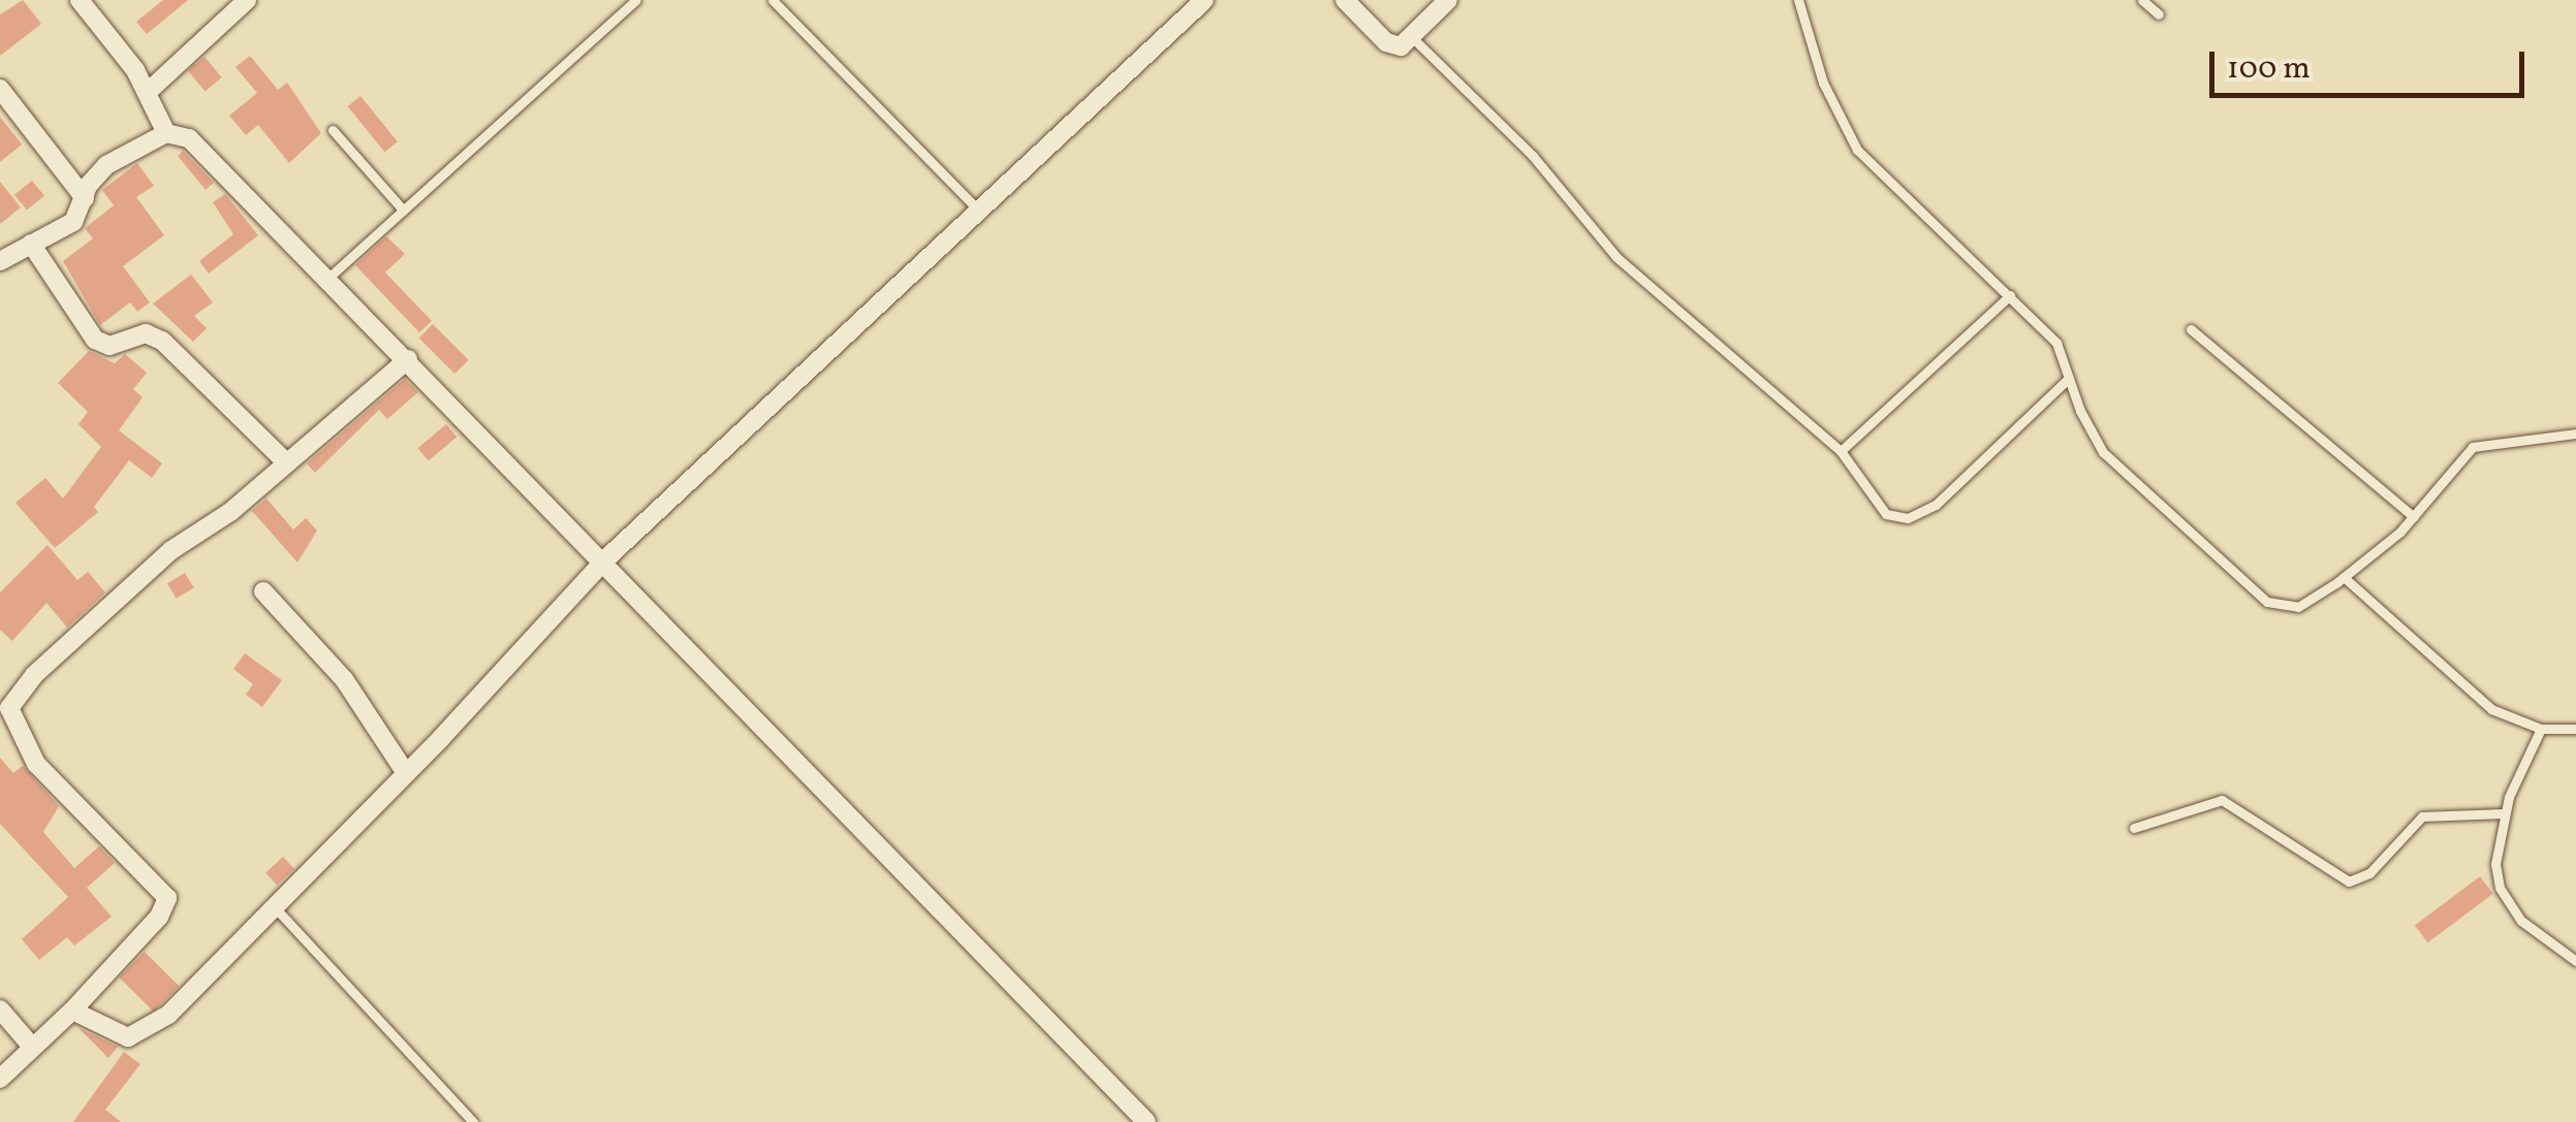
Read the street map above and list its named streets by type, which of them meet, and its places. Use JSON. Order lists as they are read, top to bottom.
{
  "scale_bar": "100 m"
}
